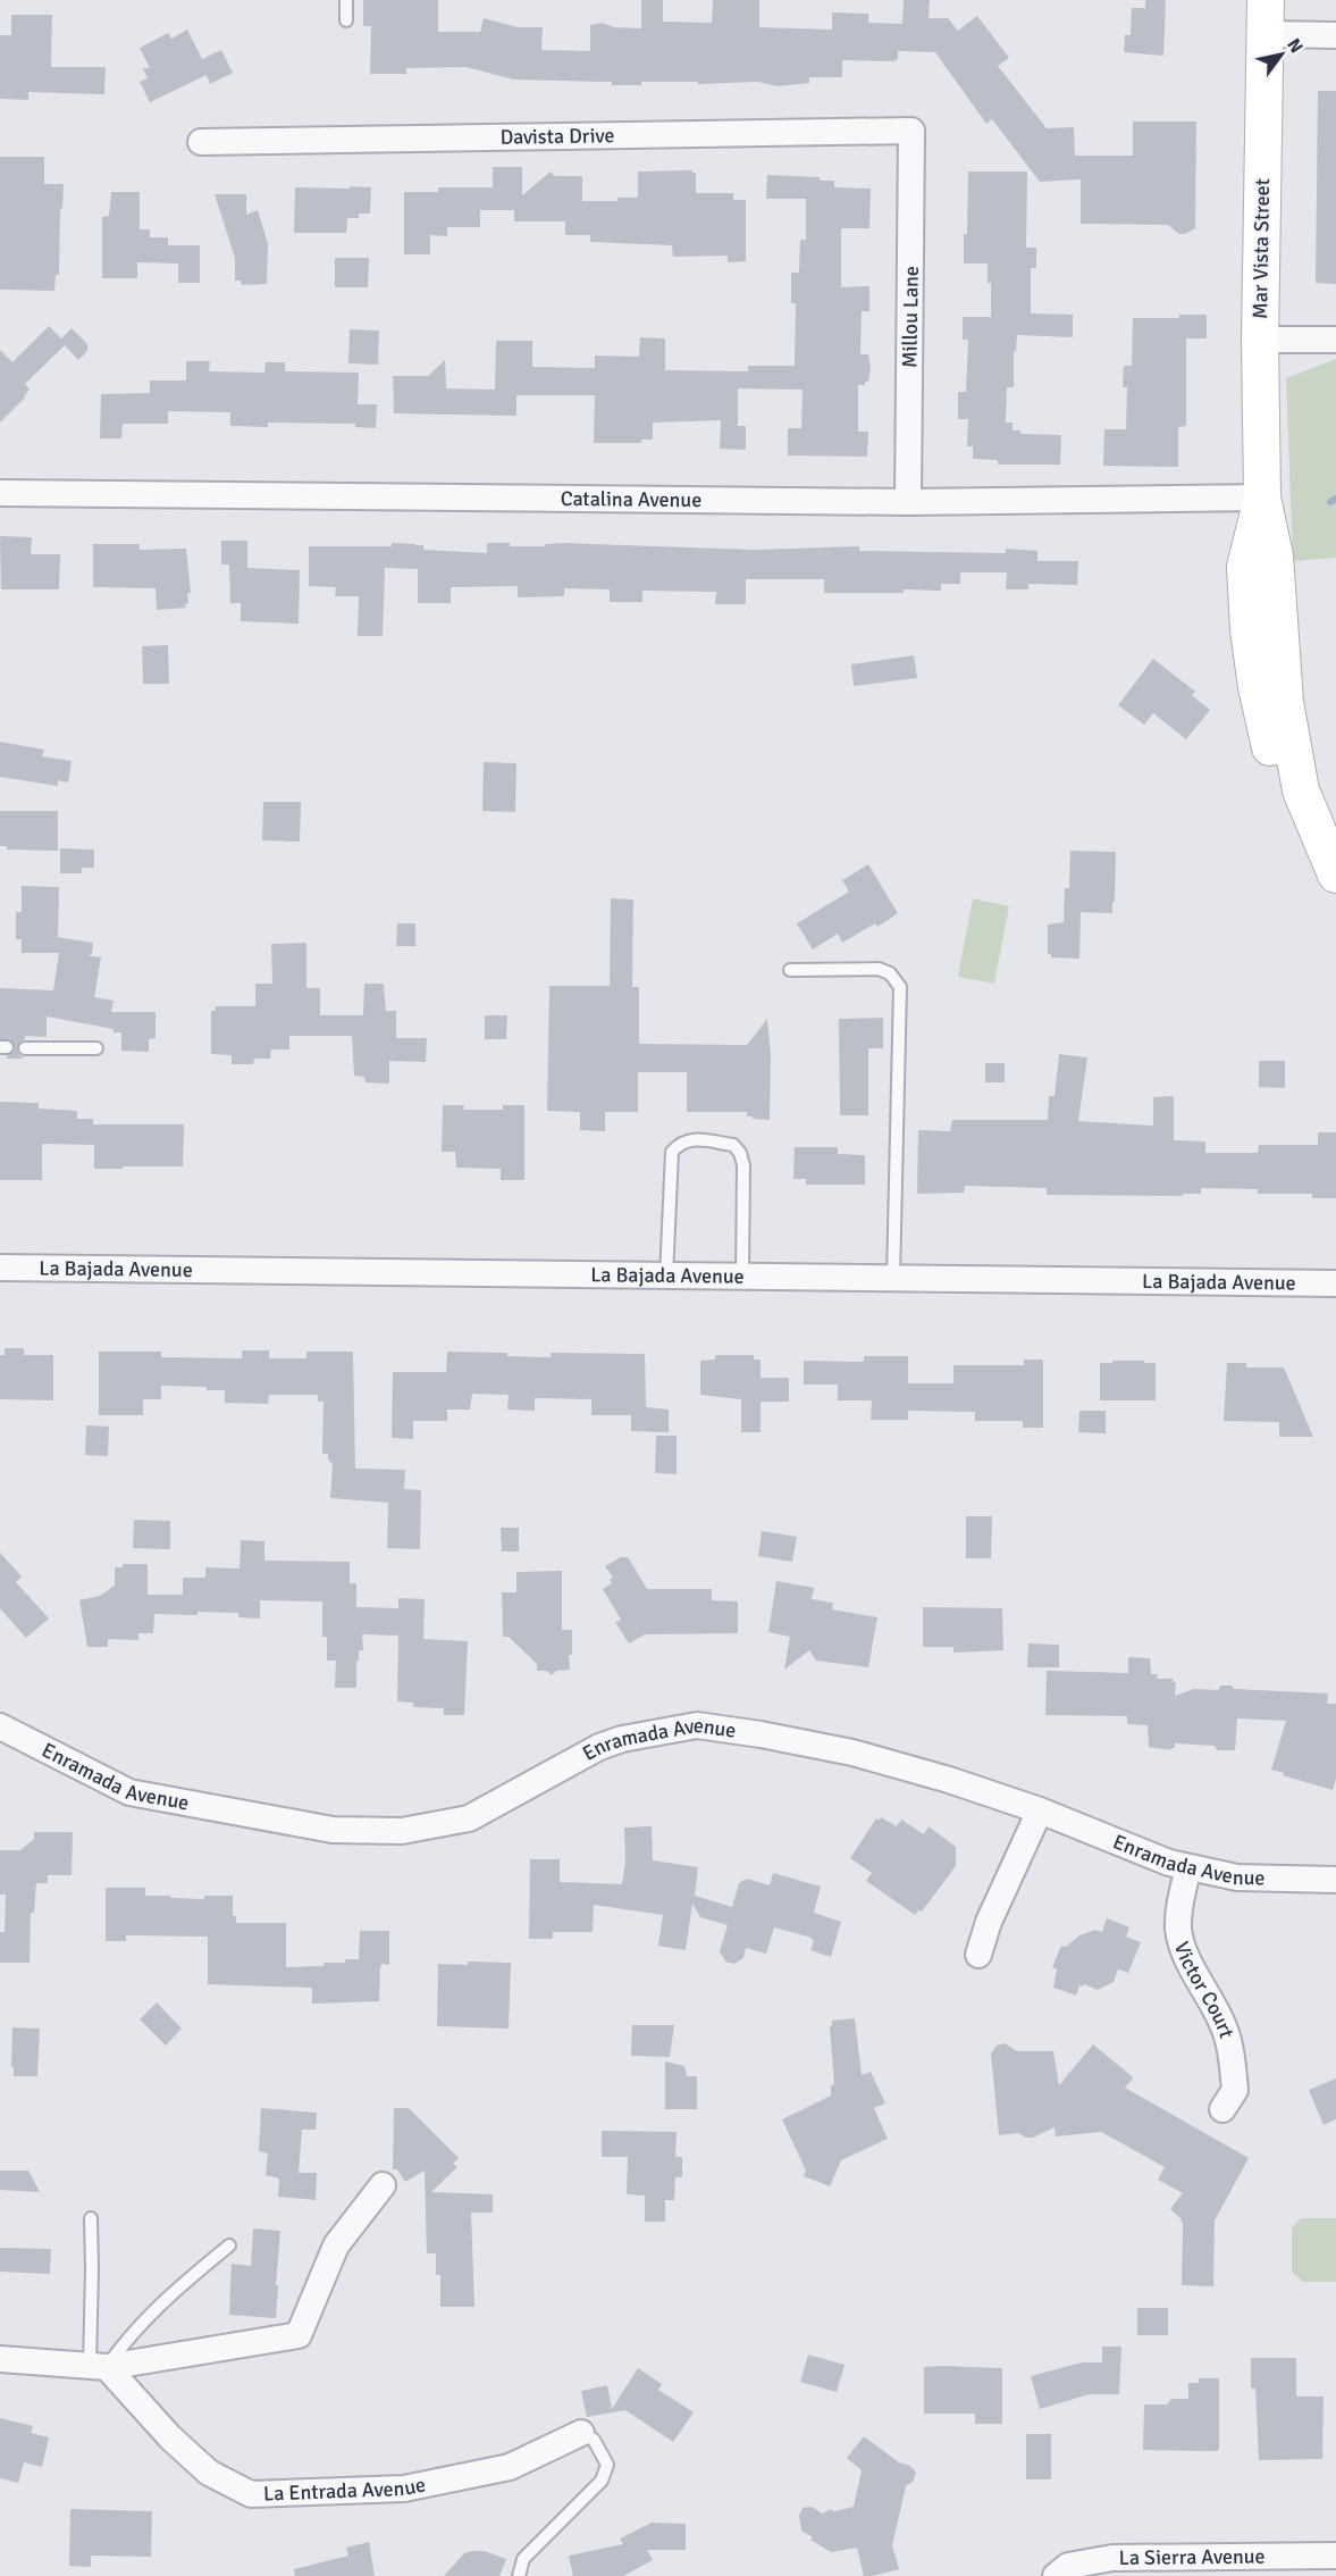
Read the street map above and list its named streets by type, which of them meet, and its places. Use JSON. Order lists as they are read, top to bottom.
{
  "streets": {
    "street": [
      "Davista Drive",
      "Mar Vista Street",
      "Millou Lane",
      "Catalina Avenue",
      "La Bajada Avenue",
      "Enramada Avenue",
      "Victor Court",
      "La Entrada Avenue",
      "La Sierra Avenue"
    ]
  },
  "crossings": [
    ["Davista Drive", "Millou Lane"],
    ["Mar Vista Street", "Catalina Avenue"],
    ["Millou Lane", "Catalina Avenue"],
    ["Enramada Avenue", "Victor Court"]
  ],
  "north": "top right"
}
